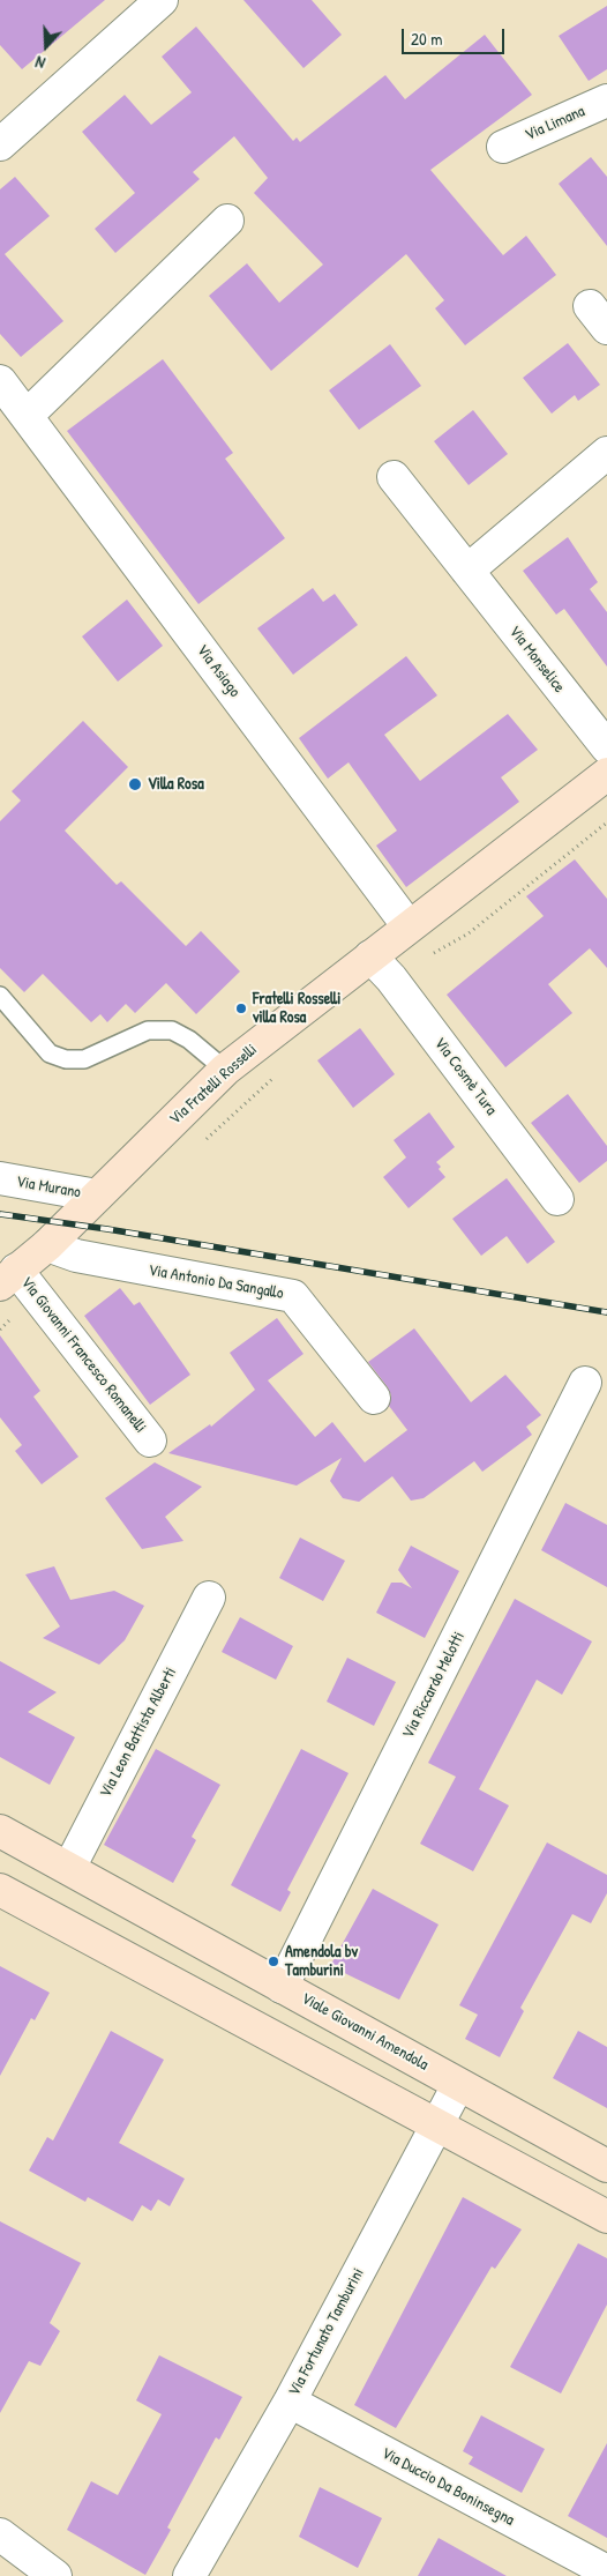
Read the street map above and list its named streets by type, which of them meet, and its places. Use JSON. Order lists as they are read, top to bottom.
{
  "streets": {
    "main road": ["Via Fratelli Rosselli", "Viale Giovanni Amendola"],
    "street": [
      "Via Limana",
      "Via Monselice",
      "Via Asiago",
      "Via Cosmè Tura",
      "Via Murano",
      "Via Antonio Da Sangallo",
      "Via Giovanni Francesco Romanelli",
      "Via Riccardo Melotti",
      "Via Leon Battista Alberti",
      "Via Fortunato Tamburini",
      "Via Duccio Da Boninsegna"
    ]
  },
  "crossings": [
    ["Via Asiago", "Via Fratelli Rosselli"],
    ["Via Cosmè Tura", "Via Fratelli Rosselli"],
    ["Via Fratelli Rosselli", "Via Murano"],
    ["Via Fratelli Rosselli", "Via Antonio Da Sangallo"],
    ["Via Fratelli Rosselli", "Via Giovanni Francesco Romanelli"],
    ["Via Riccardo Melotti", "Viale Giovanni Amendola"],
    ["Via Leon Battista Alberti", "Viale Giovanni Amendola"],
    ["Viale Giovanni Amendola", "Via Fortunato Tamburini"],
    ["Via Fortunato Tamburini", "Via Duccio Da Boninsegna"]
  ],
  "places": ["Villa Rosa", "Fratelli Rosselli villa Rosa", "Amendola bv Tamburini"],
  "scale_bar": "20 m",
  "north": "bottom"
}
